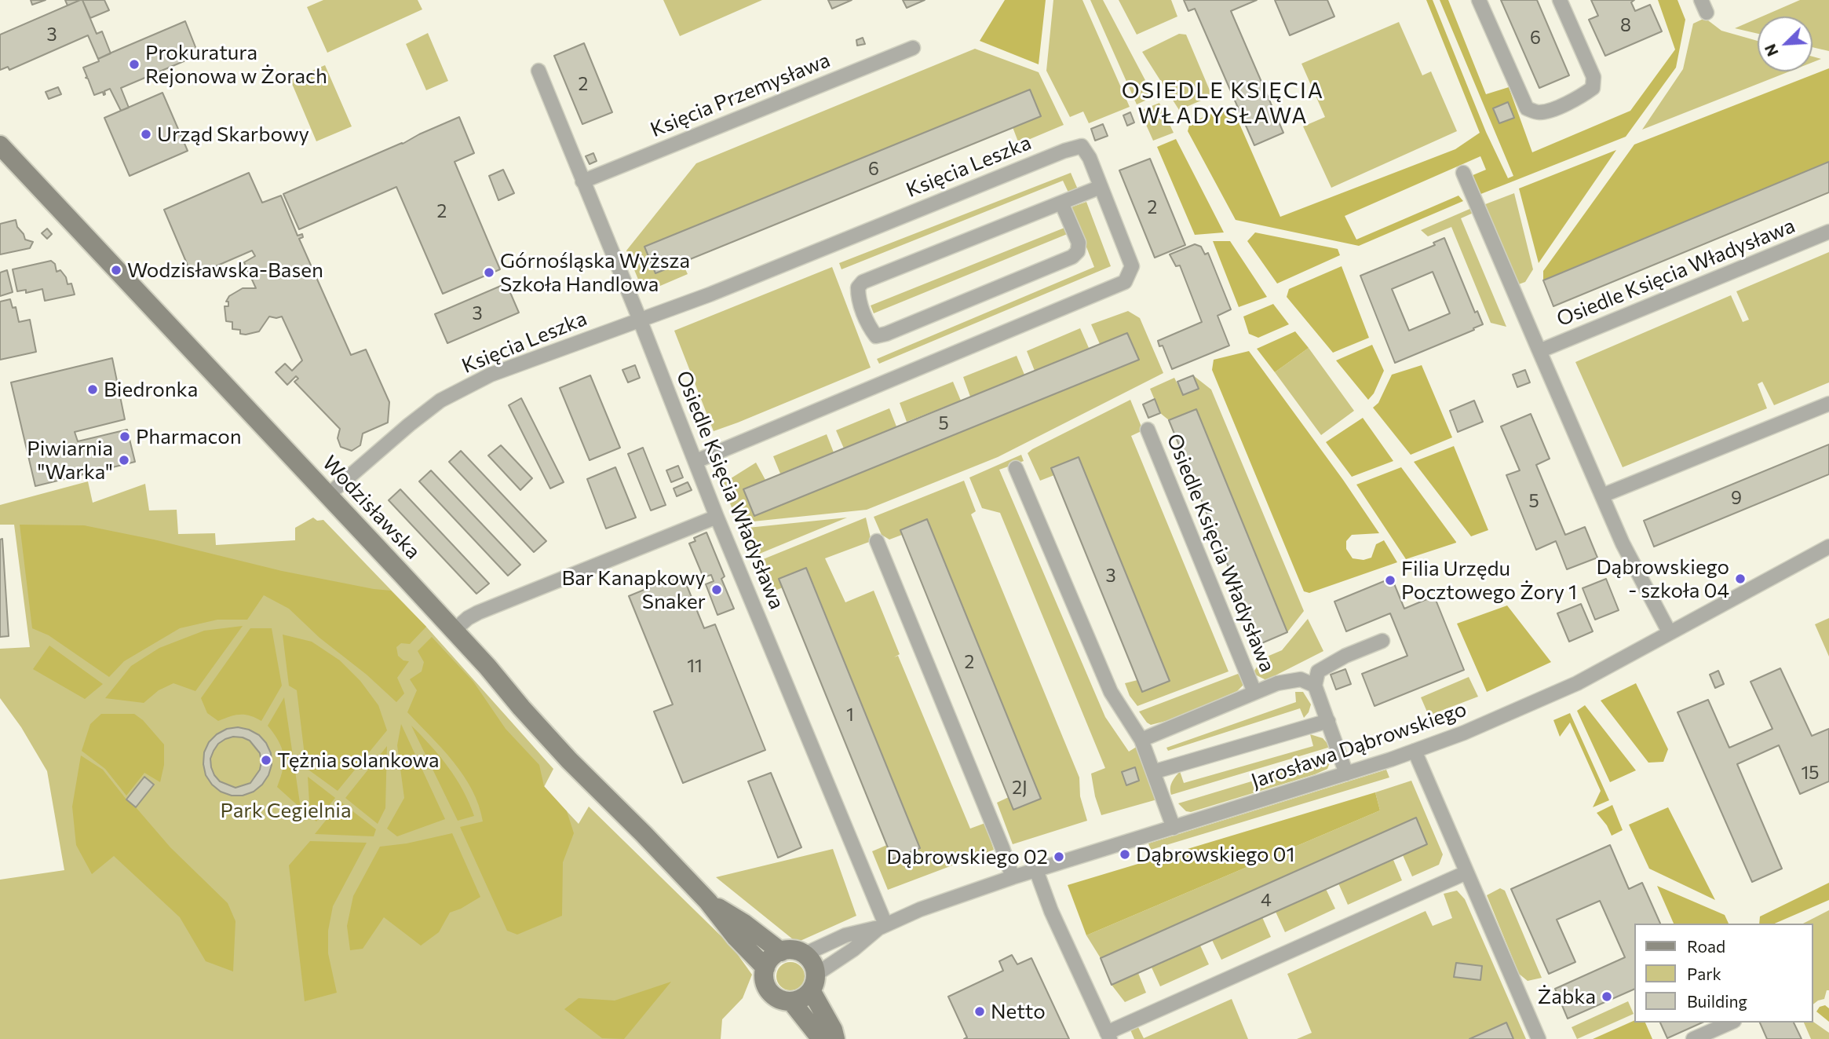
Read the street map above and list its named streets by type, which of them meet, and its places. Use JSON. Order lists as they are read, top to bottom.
{
  "streets": {
    "street": [
      "Księcia Przemysława",
      "Księcia Leszka",
      "Osiedle Księcia Władysława",
      "Wodzisławska",
      "Jarosława Dąbrowskiego"
    ]
  },
  "crossings": [
    ["Księcia Przemysława", "Osiedle Księcia Władysława"],
    ["Księcia Leszka", "Osiedle Księcia Władysława"],
    ["Księcia Leszka", "Wodzisławska"],
    ["Osiedle Księcia Władysława", "Jarosława Dąbrowskiego"],
    ["Wodzisławska", "Jarosława Dąbrowskiego"]
  ],
  "districts": ["OSIEDLE KSIĘCIA WŁADYSŁAWA"],
  "parks": ["Park Cegielnia"],
  "places": [
    "Prokuratura Rejonowa w Żorach",
    "Urząd Skarbowy",
    "Wodzisławska-Basen",
    "Górnośląska Wyższa Szkoła Handlowa",
    "Biedronka",
    "Pharmacon",
    "Piwiarnia \"Warka\"",
    "Dąbrowskiego - szkoła 04",
    "Filia Urzędu Pocztowego Żory 1",
    "Bar Kanapkowy Snaker",
    "Tężnia solankowa",
    "Dąbrowskiego 01",
    "Dąbrowskiego 02",
    "Żabka",
    "Netto"
  ],
  "house_numbers": [
    "8",
    "3",
    "6",
    "2",
    "6",
    "2",
    "2",
    "3",
    "5",
    "9",
    "5",
    "3",
    "2",
    "11",
    "1",
    "15",
    "2J",
    "4"
  ],
  "legend": ["Road", "Park", "Building"],
  "north": "bottom left"
}
